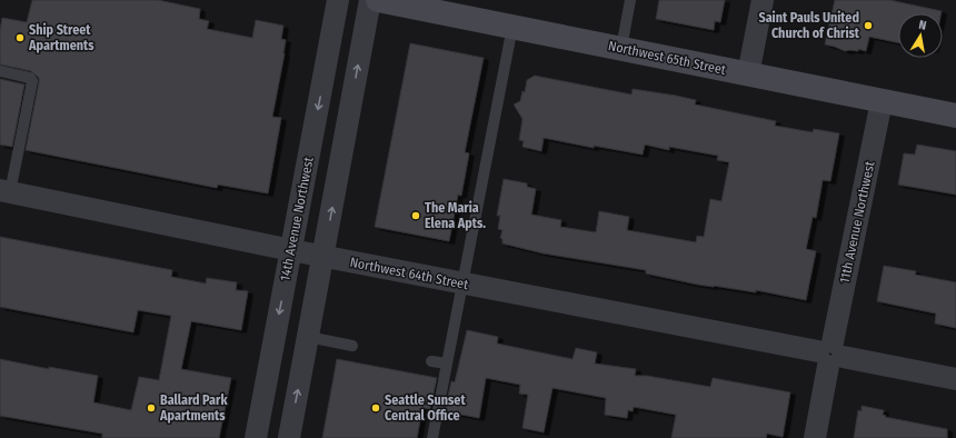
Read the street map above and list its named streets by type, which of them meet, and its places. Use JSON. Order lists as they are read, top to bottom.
{
  "streets": {
    "street": [
      "Northwest 65th Street",
      "14th Avenue Northwest",
      "11th Avenue Northwest",
      "Northwest 64th Street"
    ]
  },
  "crossings": [
    ["Northwest 65th Street", "11th Avenue Northwest"],
    ["14th Avenue Northwest", "Northwest 64th Street"],
    ["11th Avenue Northwest", "Northwest 64th Street"]
  ],
  "places": [
    "Saint Pauls United Church of Christ",
    "Ship Street Apartments",
    "The Maria Elena Apts.",
    "Ballard Park Apartments",
    "Seattle Sunset Central Office"
  ],
  "north": "top"
}
